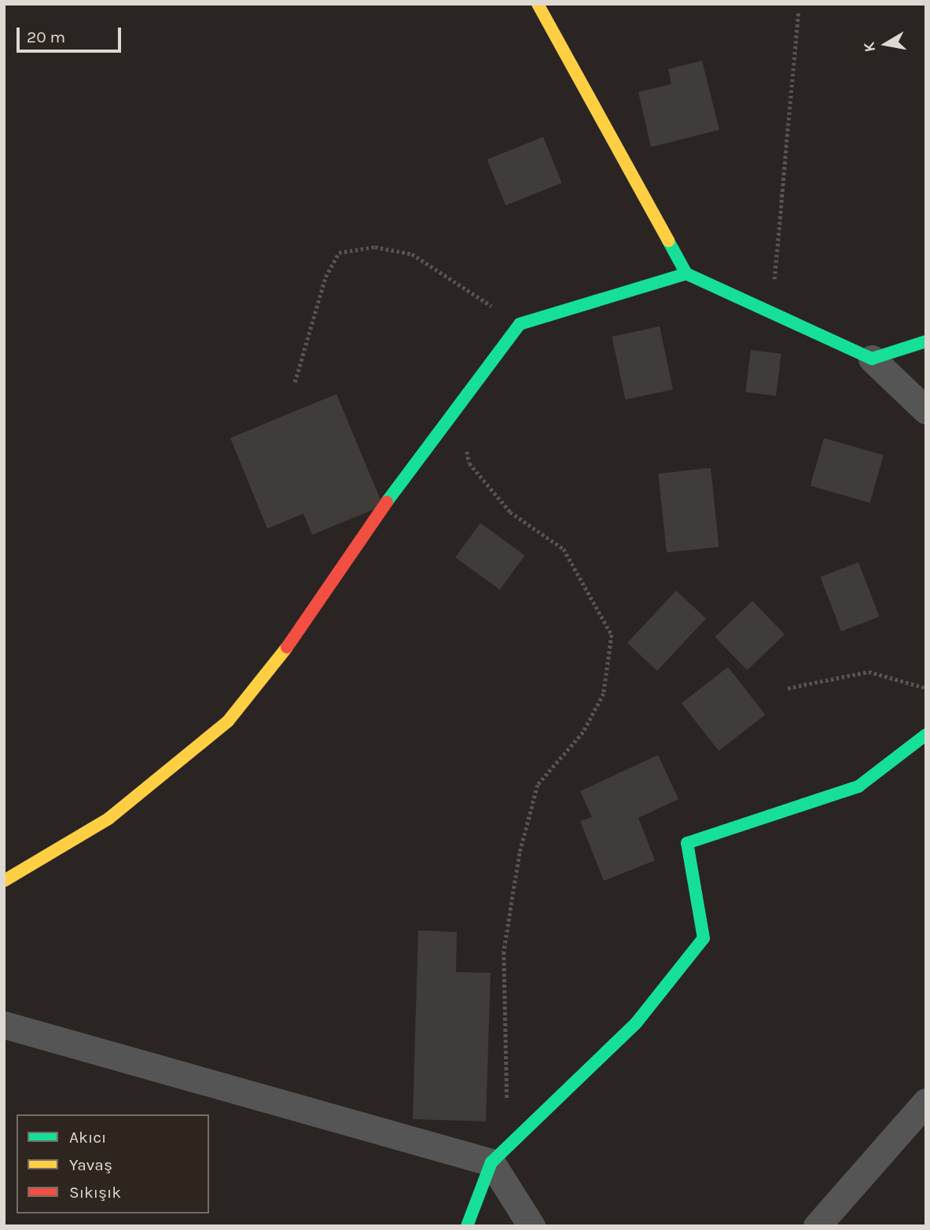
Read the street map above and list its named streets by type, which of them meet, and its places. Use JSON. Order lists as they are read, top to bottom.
{
  "legend": ["Akıcı", "Yavaş", "Sıkışık"],
  "scale_bar": "20 m",
  "north": "left"
}
